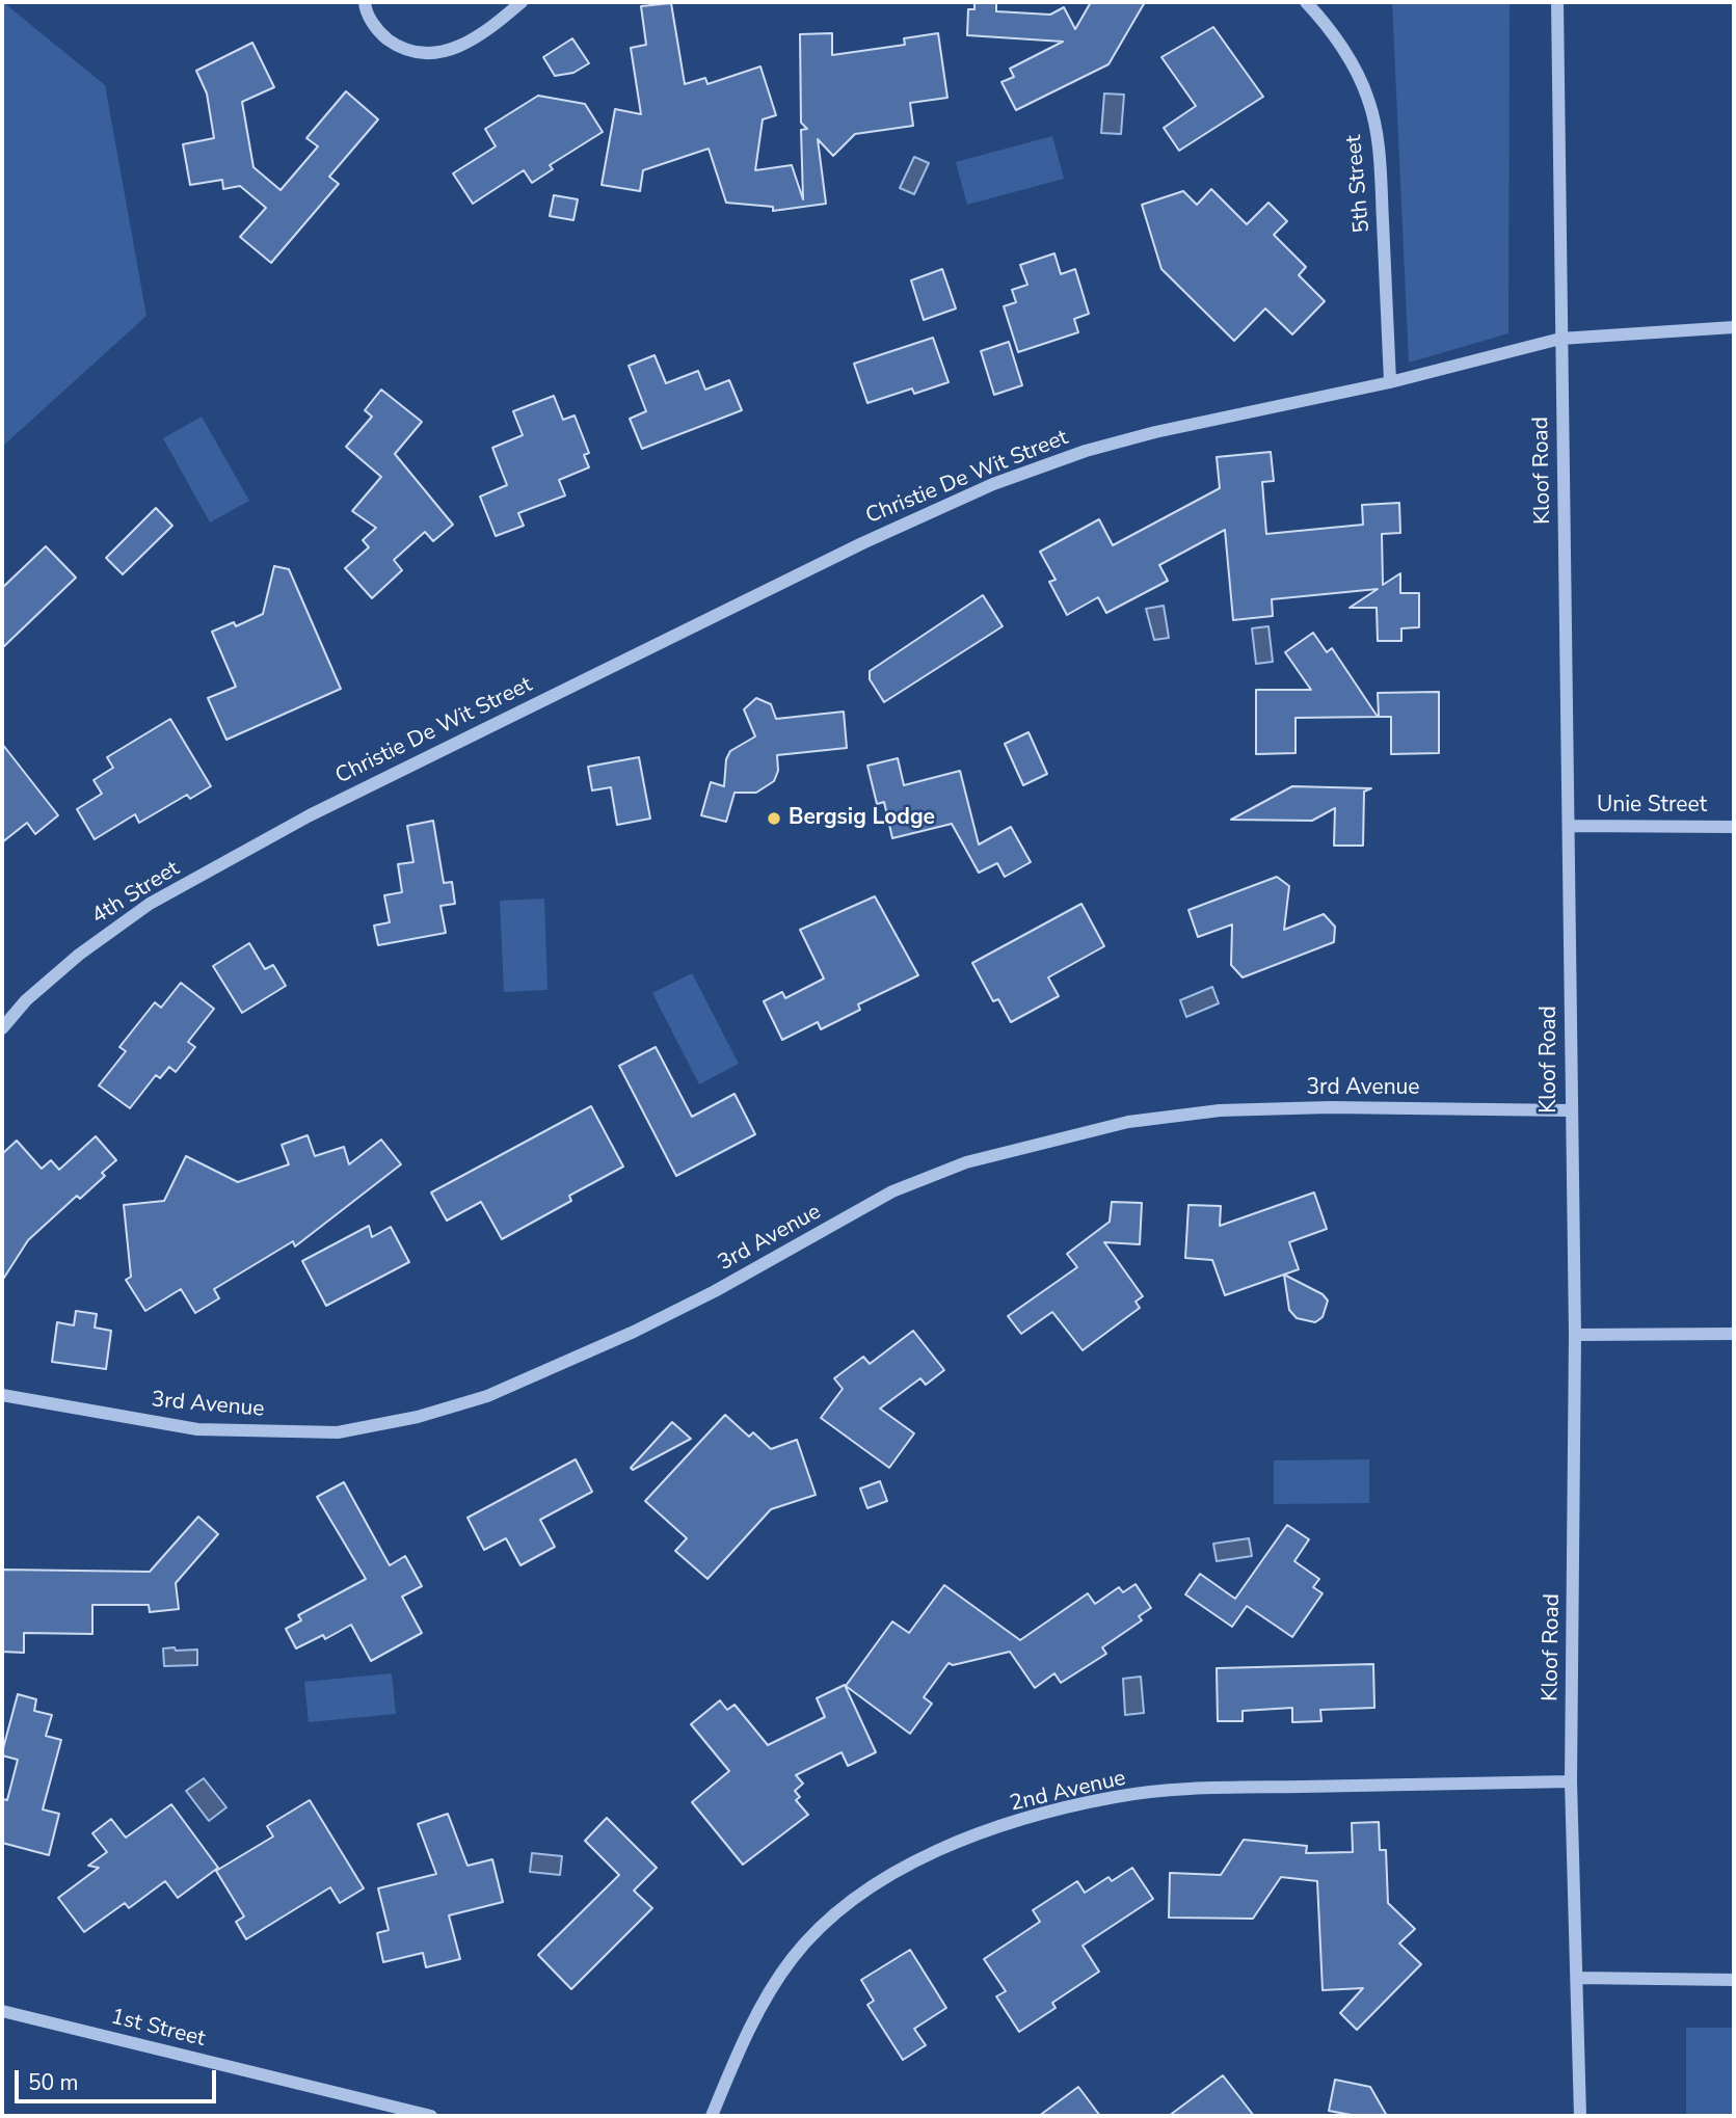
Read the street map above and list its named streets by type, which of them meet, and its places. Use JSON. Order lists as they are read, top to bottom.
{
  "streets": {
    "street": [
      "5th Street",
      "Kloof Road",
      "Christie De Wit Street",
      "Unie Street",
      "4th Street",
      "3rd Avenue",
      "2nd Avenue",
      "1st Street"
    ]
  },
  "crossings": [
    ["5th Street", "Christie De Wit Street"],
    ["Kloof Road", "Christie De Wit Street"],
    ["Kloof Road", "Unie Street"],
    ["Kloof Road", "3rd Avenue"],
    ["Kloof Road", "2nd Avenue"],
    ["Christie De Wit Street", "4th Street"]
  ],
  "places": ["Bergsig Lodge"],
  "scale_bar": "50 m"
}
